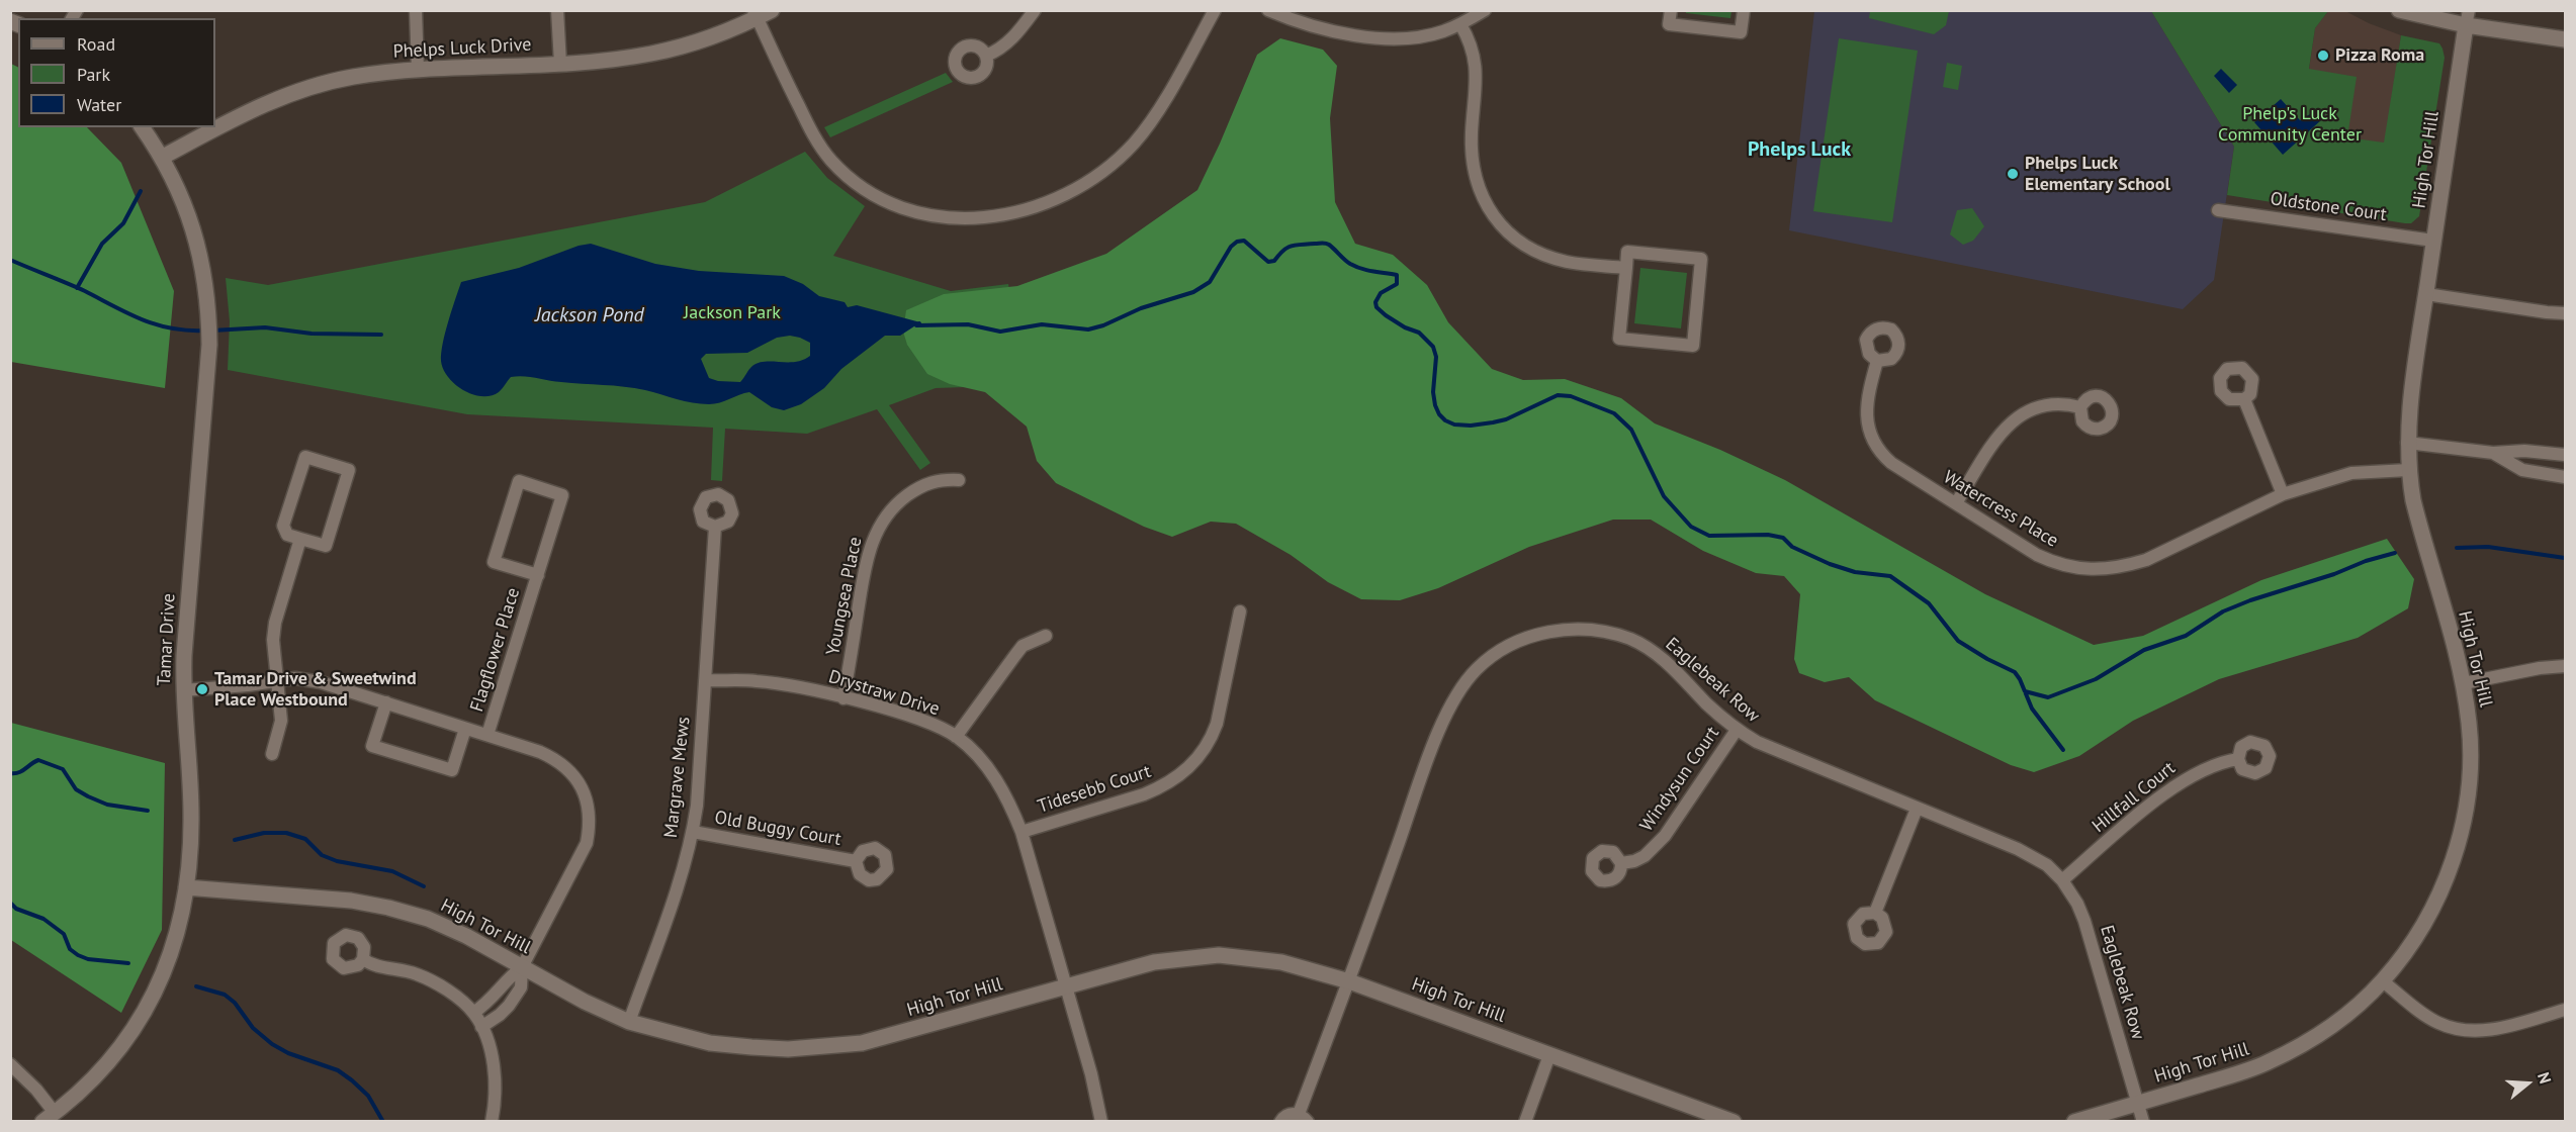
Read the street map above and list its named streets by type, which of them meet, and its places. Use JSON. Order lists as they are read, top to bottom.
{
  "streets": {
    "street": [
      "Phelps Luck Drive",
      "High Tor Hill",
      "Oldstone Court",
      "Watercress Place",
      "Youngsea Place",
      "Tamar Drive",
      "Flagflower Place",
      "Eaglebeak Row",
      "Drystraw Drive",
      "Margrave Mews",
      "Windysun Court",
      "Tidesebb Court",
      "Hillfall Court",
      "Old Buggy Court"
    ]
  },
  "crossings": [
    ["Phelps Luck Drive", "Tamar Drive"],
    ["High Tor Hill", "Oldstone Court"],
    ["High Tor Hill", "Watercress Place"],
    ["High Tor Hill", "Tamar Drive"],
    ["High Tor Hill", "Eaglebeak Row"],
    ["High Tor Hill", "Drystraw Drive"],
    ["High Tor Hill", "Margrave Mews"],
    ["Youngsea Place", "Drystraw Drive"],
    ["Eaglebeak Row", "Windysun Court"],
    ["Eaglebeak Row", "Hillfall Court"],
    ["Drystraw Drive", "Margrave Mews"],
    ["Drystraw Drive", "Tidesebb Court"],
    ["Margrave Mews", "Old Buggy Court"]
  ],
  "districts": ["Phelps Luck"],
  "water": ["Jackson Pond"],
  "parks": ["Phelp's Luck Community Center", "Jackson Park"],
  "places": ["Pizza Roma", "Phelps Luck Elementary School", "Tamar Drive & Sweetwind Place Westbound"],
  "legend": ["Road", "Park", "Water"],
  "north": "right"
}
